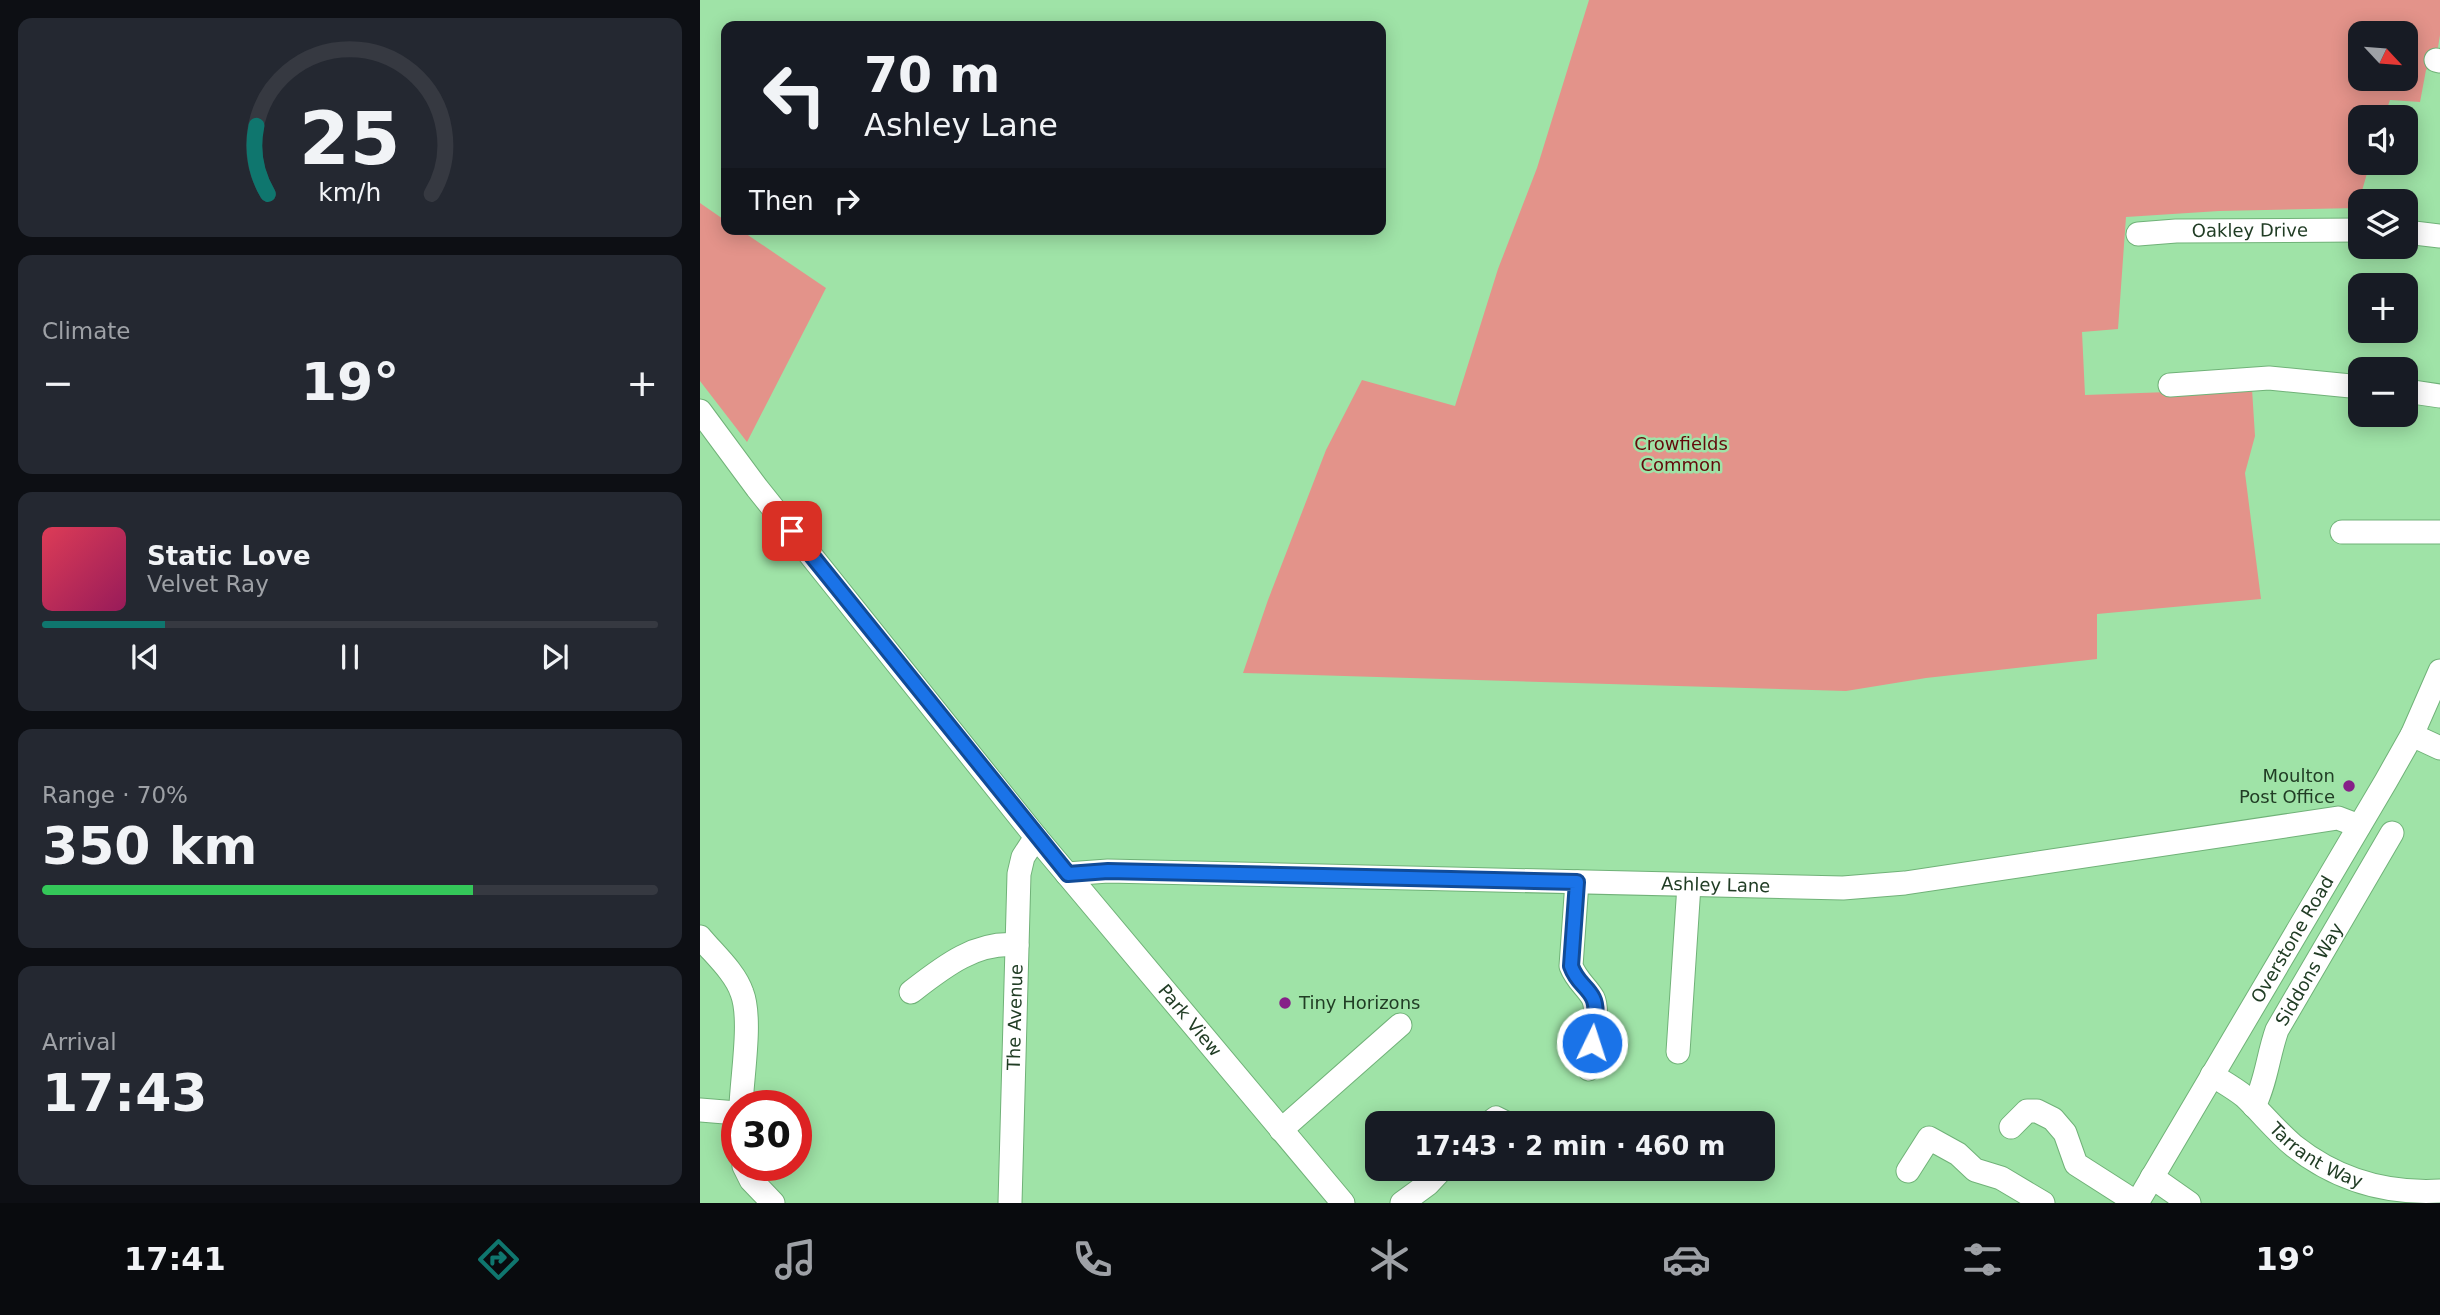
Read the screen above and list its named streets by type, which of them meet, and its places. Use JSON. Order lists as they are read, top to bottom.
{
  "streets": {
    "street": [
      "Oakley Drive",
      "Ashley Lane",
      "Overstone Road",
      "Siddons Way",
      "The Avenue",
      "Park View",
      "Tarrant Way"
    ]
  },
  "crossings": [
    ["Ashley Lane", "Overstone Road"],
    ["Ashley Lane", "Park View"],
    ["Overstone Road", "Tarrant Way"],
    ["Siddons Way", "Tarrant Way"],
    ["The Avenue", "Park View"]
  ],
  "parks": ["Crowfields Common"],
  "places": ["Moulton Post Office", "Tiny Horizons"],
  "north": "bottom right",
  "page": {
    "map_buttons": ["+", "−"],
    "turn": ["70 m", "Ashley Lane"],
    "then": "Then",
    "tile": [
      "Climate",
      ["Range · 70%", "350 km"],
      ["Arrival", "17:43"]
    ],
    "heat": ["−", "19°", "+"],
    "song": ["Static Love", "Velvet Ray"],
    "limit": "30",
    "trip": "17:43 · 2 min · 460 m",
    "tabs": ["17:41", "19°"],
    "gauge": ["25", "km/h"]
  }
}
